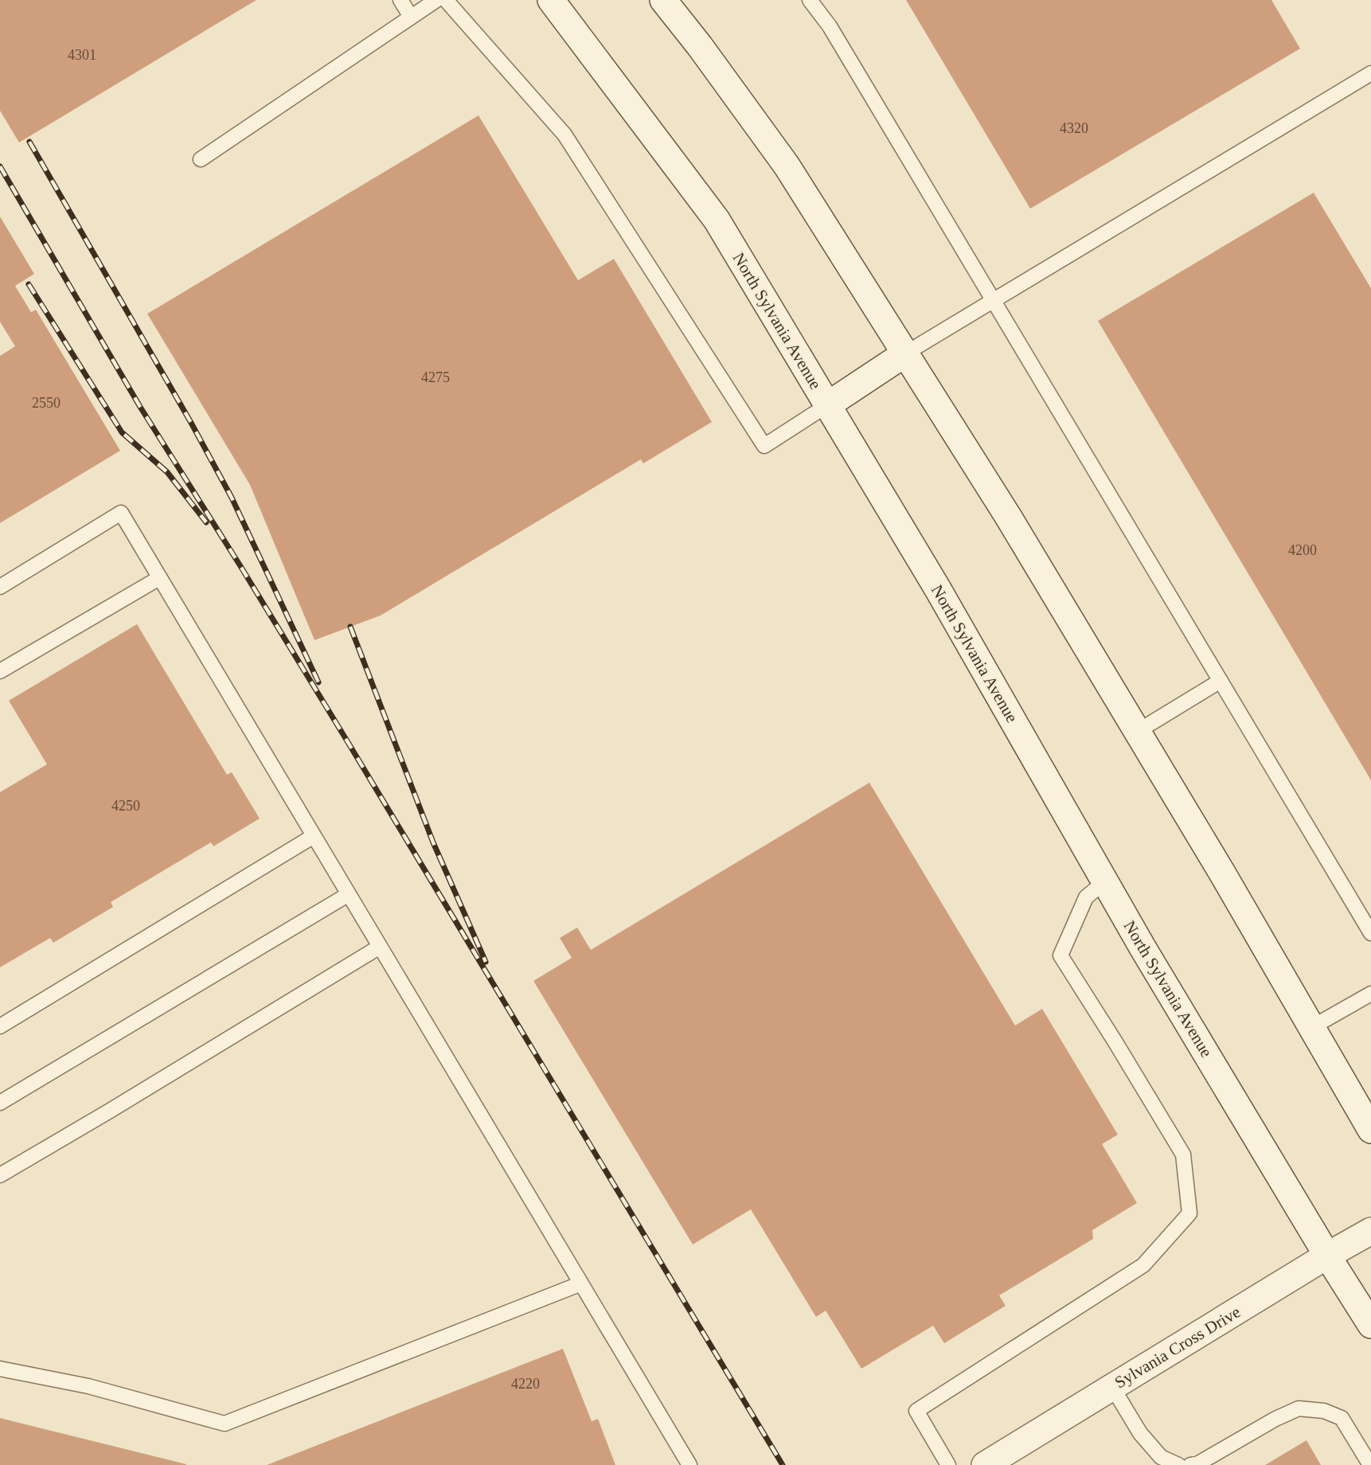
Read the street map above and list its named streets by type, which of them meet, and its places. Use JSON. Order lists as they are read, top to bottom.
{
  "streets": {
    "main road": ["North Sylvania Avenue", "Sylvania Cross Drive"]
  },
  "crossings": [
    ["North Sylvania Avenue", "Sylvania Cross Drive"]
  ],
  "house_numbers": [
    "4301",
    "4320",
    "4275",
    "2550",
    "4200",
    "4250",
    "4220"
  ]
}
